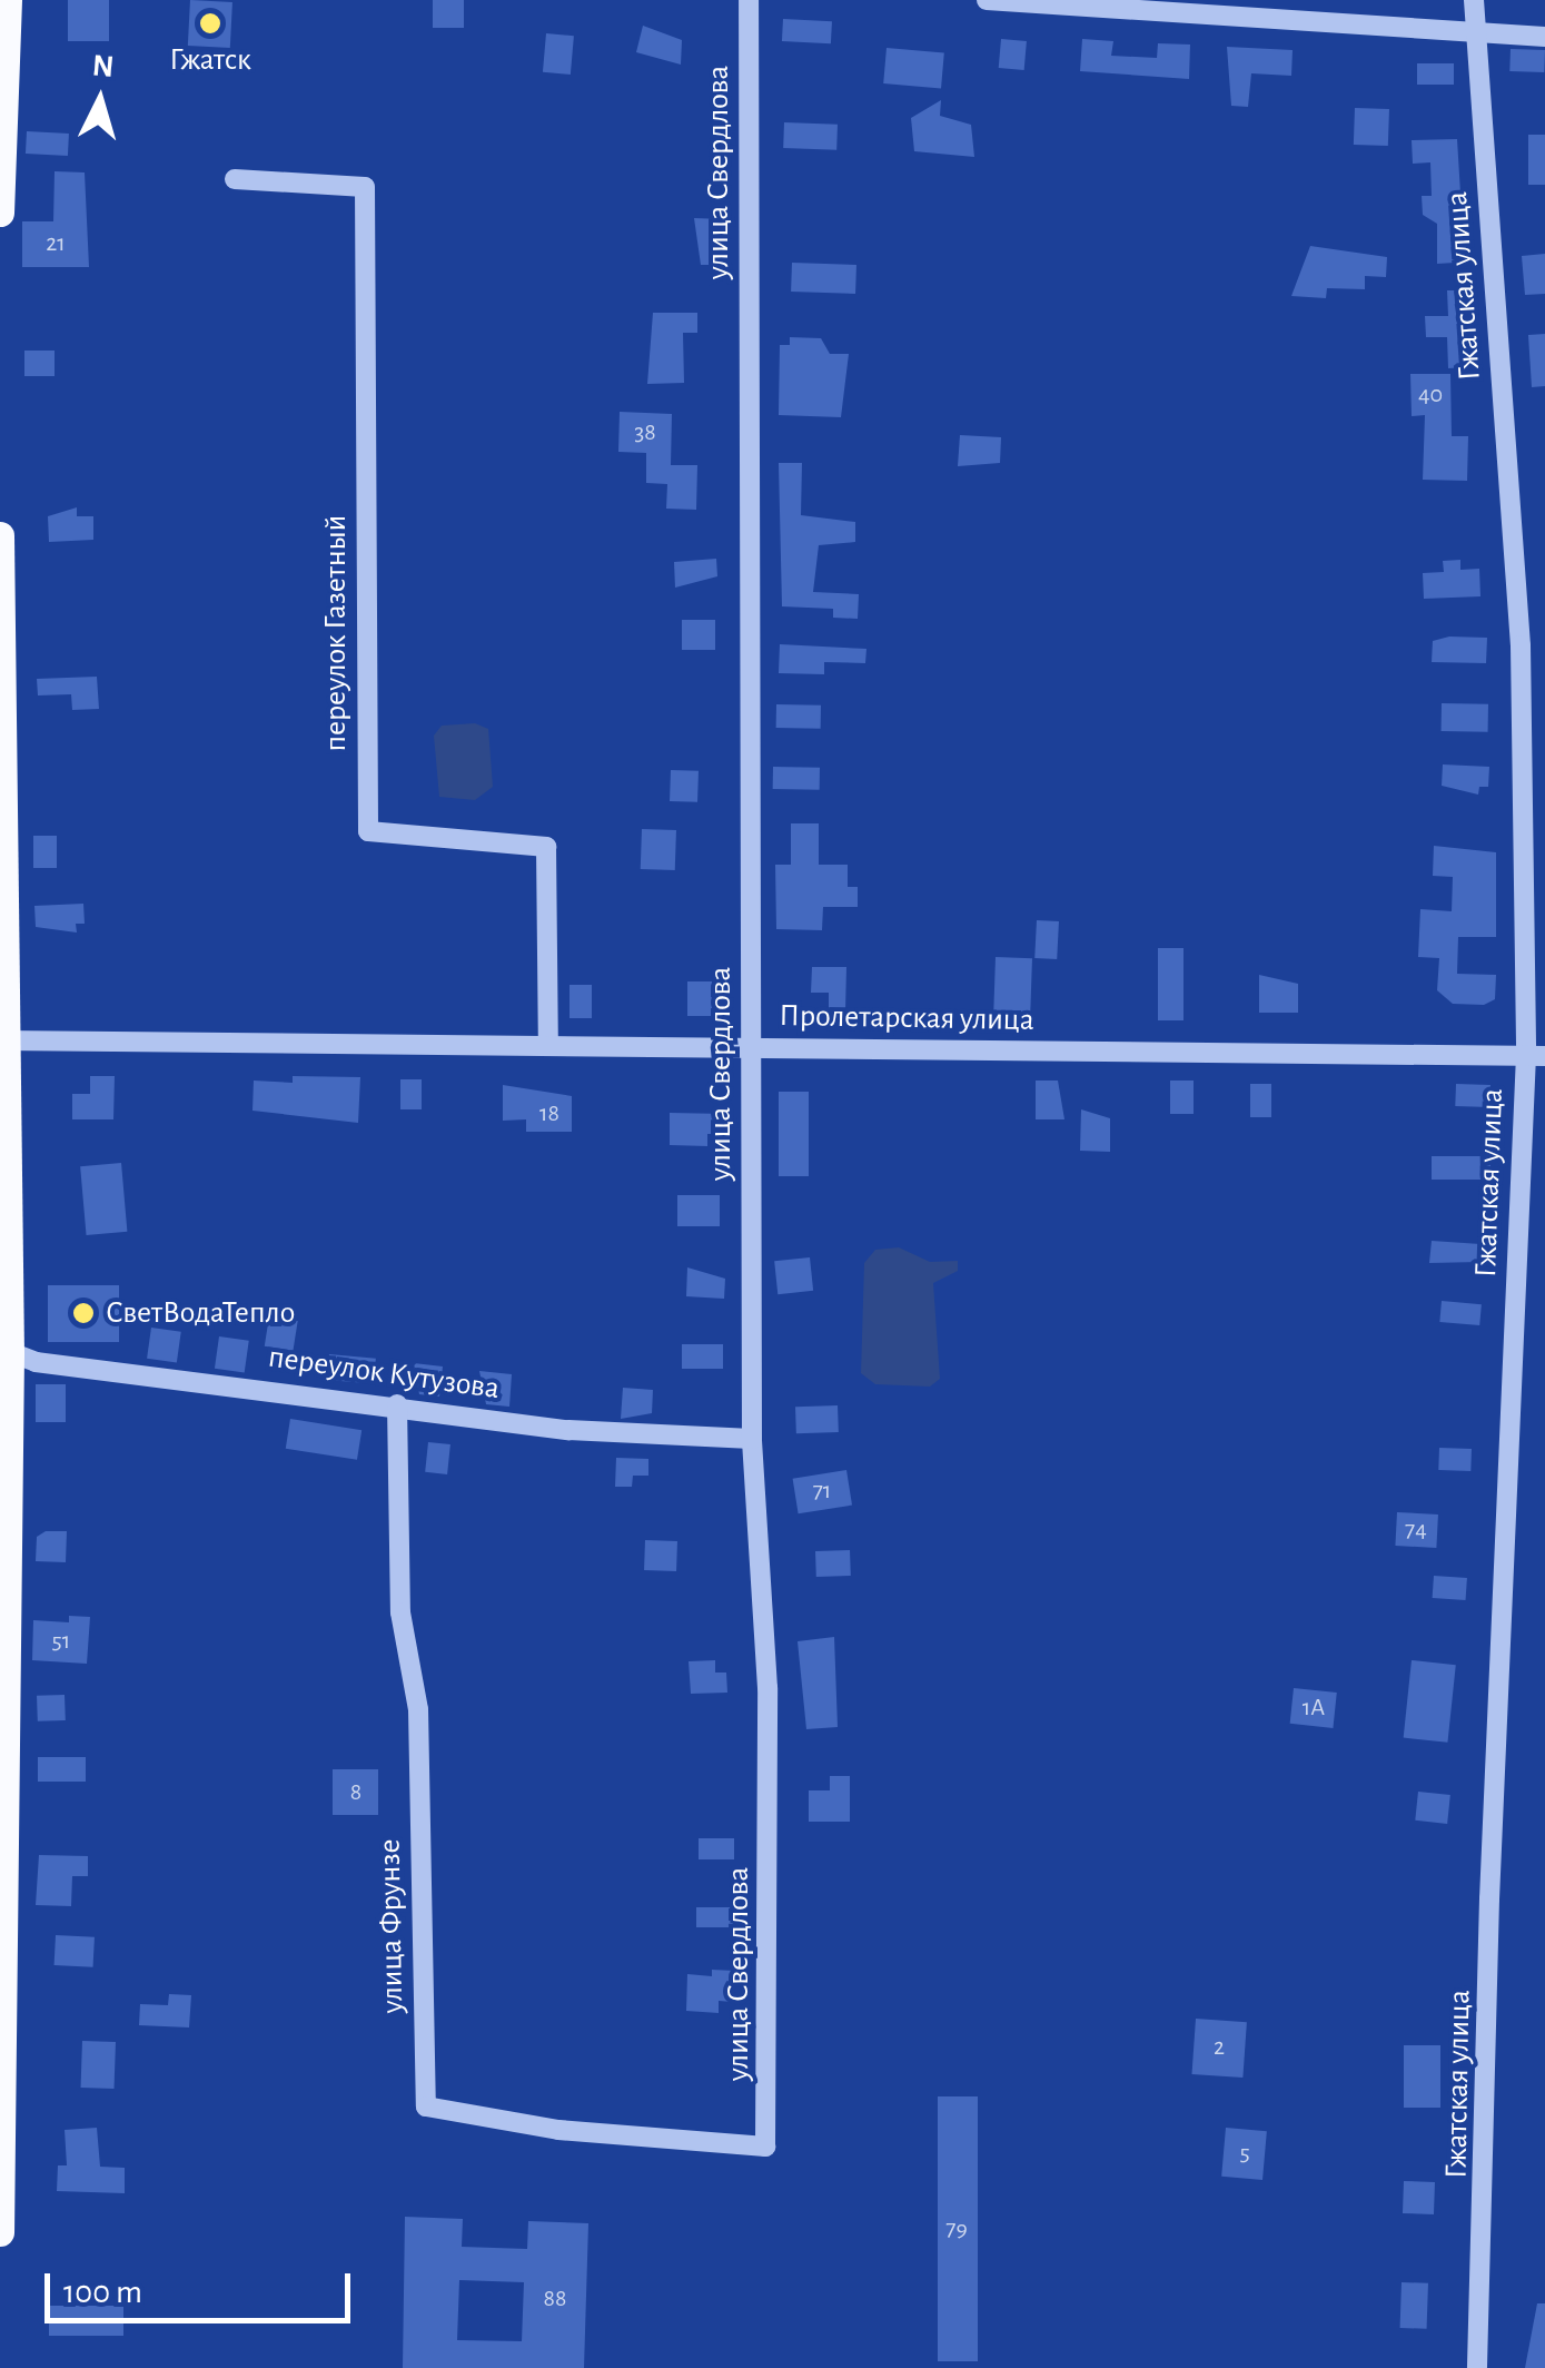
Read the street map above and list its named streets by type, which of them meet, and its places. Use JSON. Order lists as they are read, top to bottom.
{
  "streets": {
    "street": [
      "улица Свердлова",
      "Гжатская улица",
      "переулок Газетный",
      "Пролетарская улица",
      "переулок Кутузова",
      "улица Фрунзе"
    ]
  },
  "crossings": [
    ["улица Свердлова", "Пролетарская улица"],
    ["улица Свердлова", "переулок Кутузова"],
    ["улица Свердлова", "улица Фрунзе"],
    ["Гжатская улица", "Пролетарская улица"],
    ["переулок Газетный", "Пролетарская улица"],
    ["переулок Кутузова", "улица Фрунзе"]
  ],
  "places": ["Гжатск", "СветВодаТепло"],
  "house_numbers": [
    "21",
    "40",
    "38",
    "18",
    "71",
    "74",
    "51",
    "1А",
    "8",
    "2",
    "5",
    "79",
    "88"
  ],
  "scale_bar": "100 m",
  "north": "top"
}
